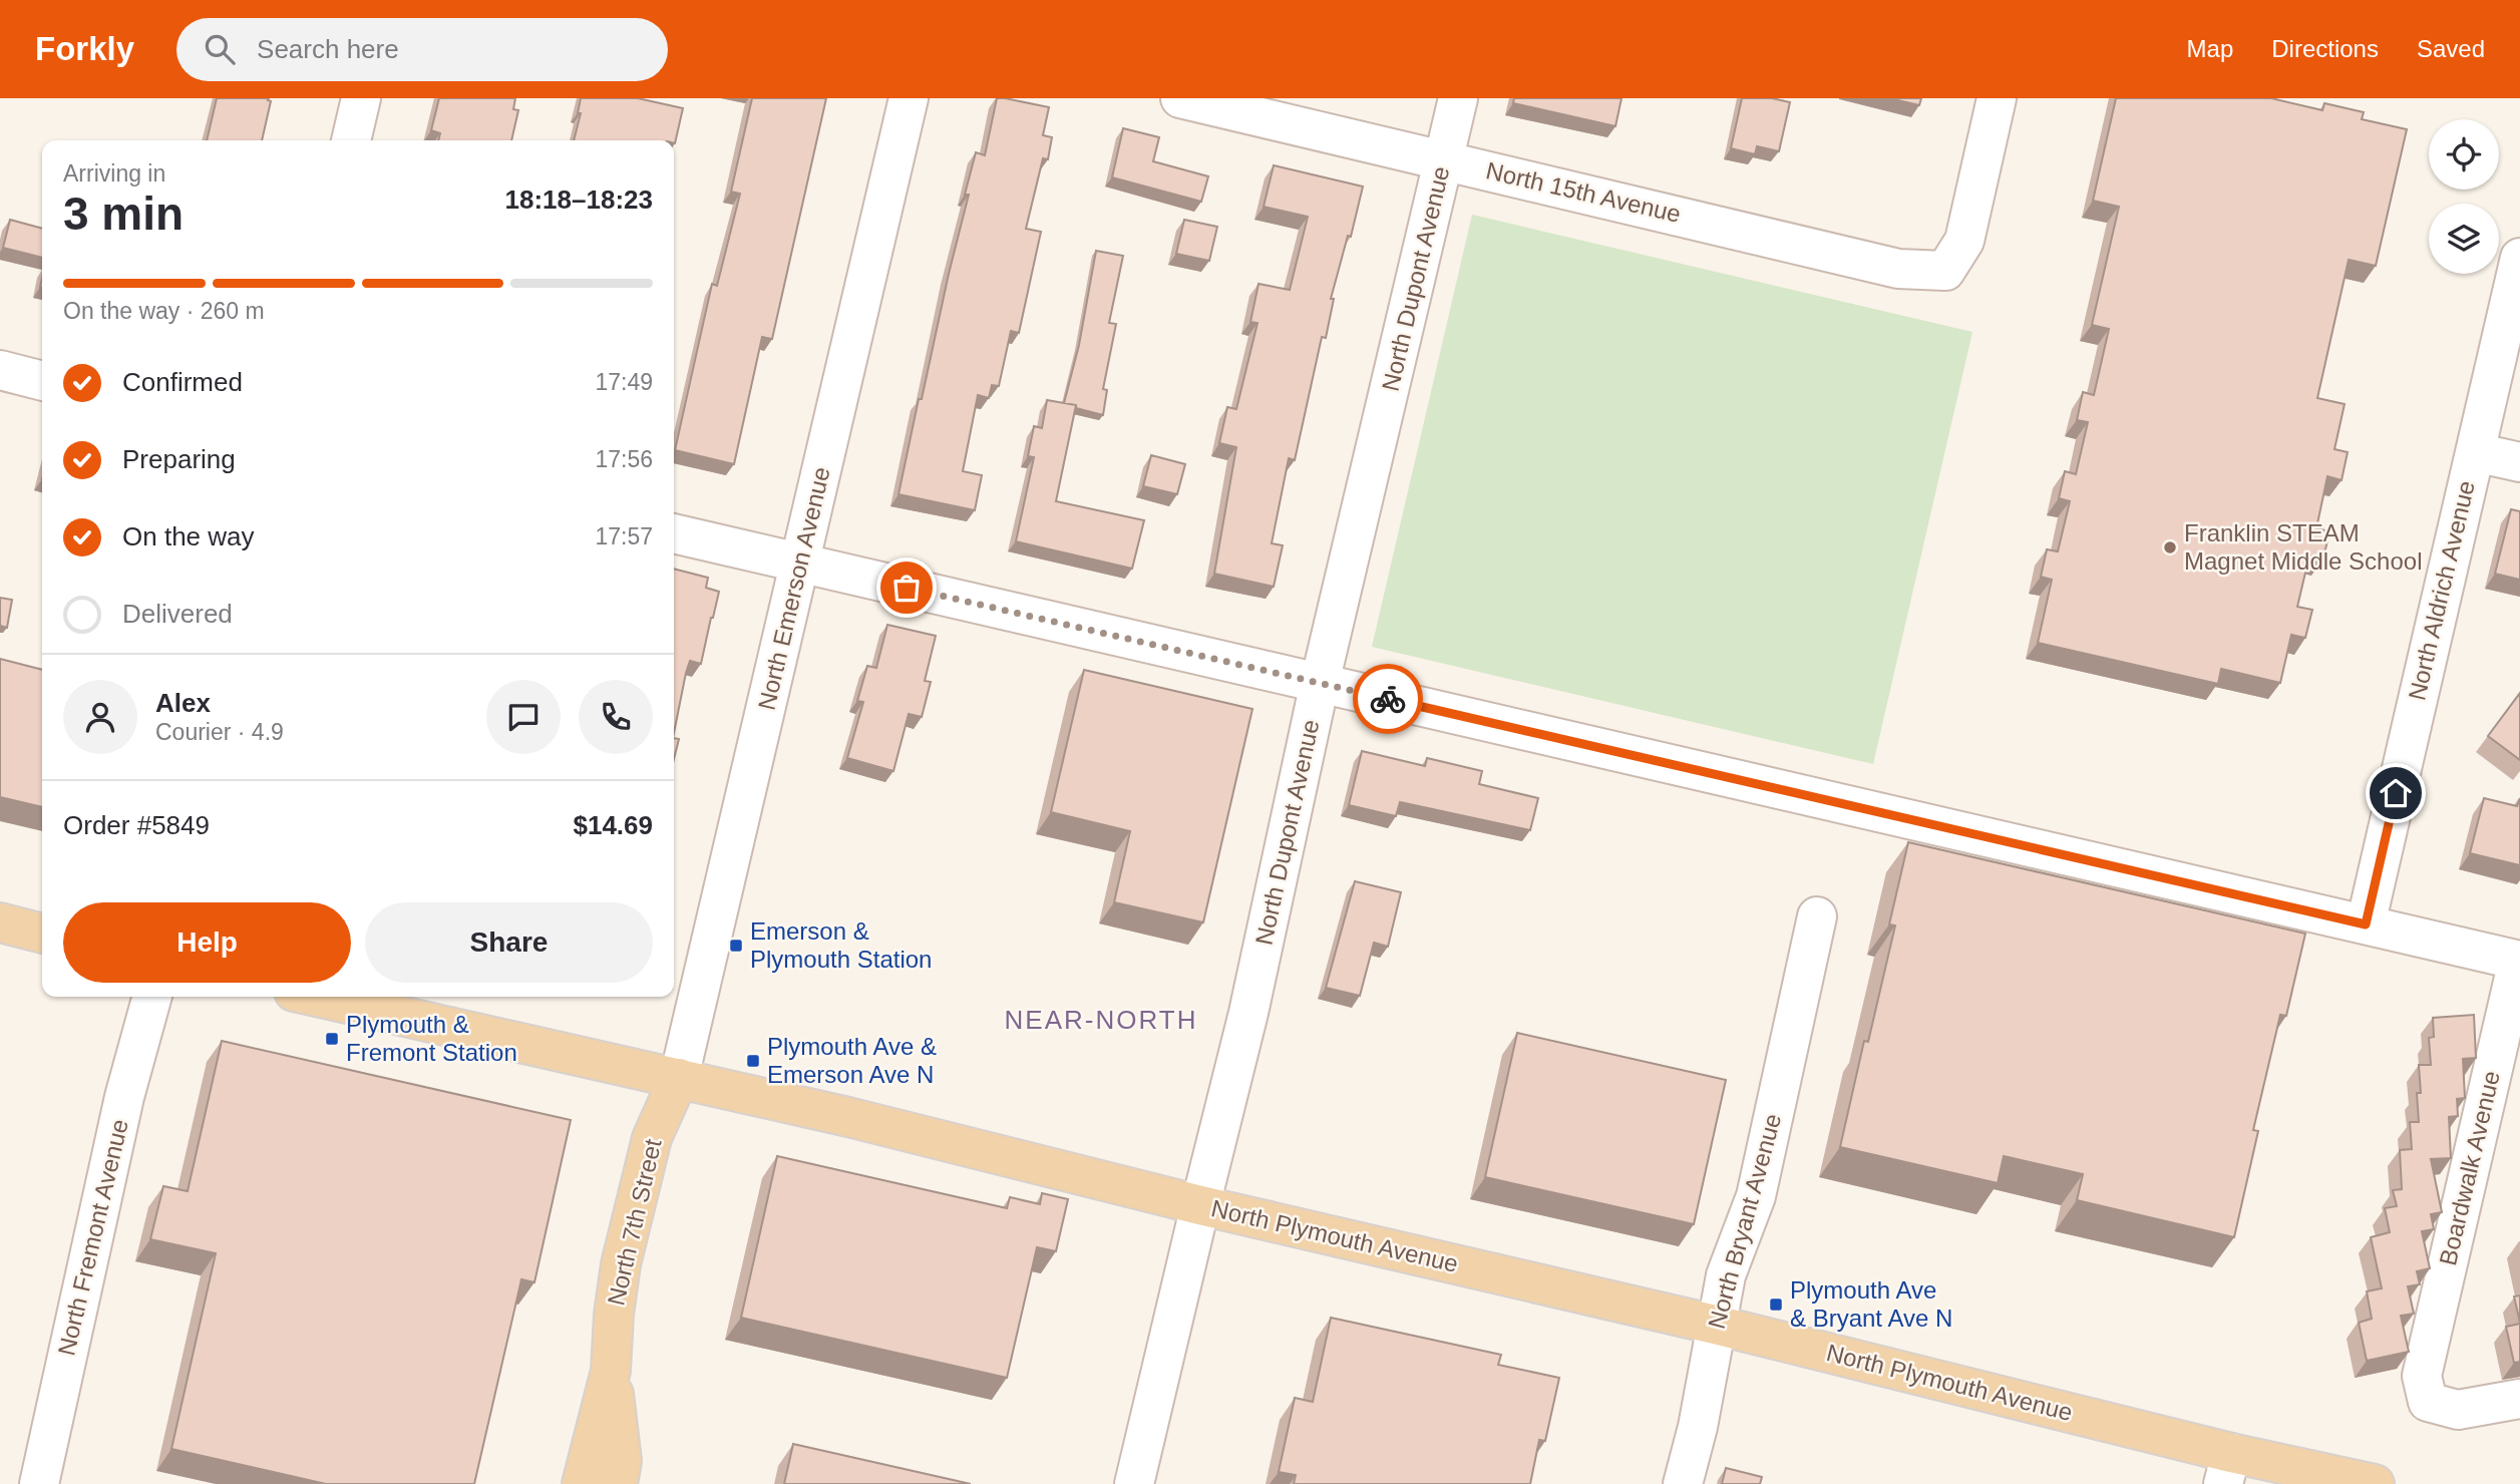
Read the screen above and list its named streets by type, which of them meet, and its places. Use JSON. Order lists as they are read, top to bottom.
{
  "streets": {
    "main road": ["North 7th Street", "North Plymouth Avenue"],
    "street": [
      "North 15th Avenue",
      "North Dupont Avenue",
      "North Emerson Avenue",
      "North Aldrich Avenue",
      "Boardwalk Avenue",
      "North Bryant Avenue",
      "North Fremont Avenue"
    ]
  },
  "crossings": [
    ["North 15th Avenue", "North Dupont Avenue"],
    ["North Dupont Avenue", "North Plymouth Avenue"],
    ["North Emerson Avenue", "North 7th Street"],
    ["North Emerson Avenue", "North Plymouth Avenue"],
    ["North Bryant Avenue", "North Plymouth Avenue"],
    ["North 7th Street", "North Plymouth Avenue"]
  ],
  "districts": ["NEAR-NORTH"],
  "places": {
    "other": ["Franklin STEAM Magnet Middle School"],
    "transit": [
      "Emerson & Plymouth Station",
      "Plymouth & Fremont Station",
      "Plymouth Ave & Emerson Ave N",
      "Plymouth Ave & Bryant Ave N"
    ]
  },
  "page": {
    "header": "Forkly",
    "search": "Search here",
    "nav": ["Map", "Directions", "Saved"],
    "heading": ["3 min", "Arriving in", "18:18–18:23"],
    "panel": [
      "Alex",
      "Courier · 4.9",
      "Order #5849",
      "$14.69"
    ],
    "bar": "On the way · 260 m",
    "list": [
      ["Confirmed", "17:49"],
      ["Preparing", "17:56"],
      ["On the way", "17:57"],
      "Delivered"
    ],
    "buttons": ["Help", "Share"]
  }
}
